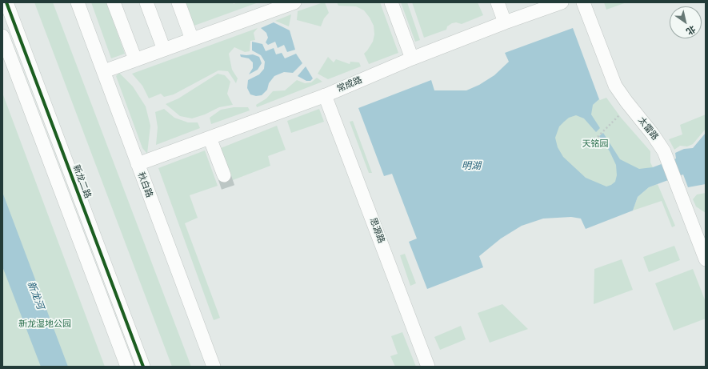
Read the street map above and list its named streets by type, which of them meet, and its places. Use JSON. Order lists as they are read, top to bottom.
{
  "streets": {
    "street": [
      "常成路",
      "太雷路",
      "新龙二路",
      "秋白路",
      "思源路"
    ]
  },
  "crossings": [
    ["常成路", "秋白路"],
    ["常成路", "思源路"]
  ],
  "water": ["明湖", "新龙河"],
  "parks": ["天铭园", "新龙湿地公园"],
  "north": "bottom right"
}
